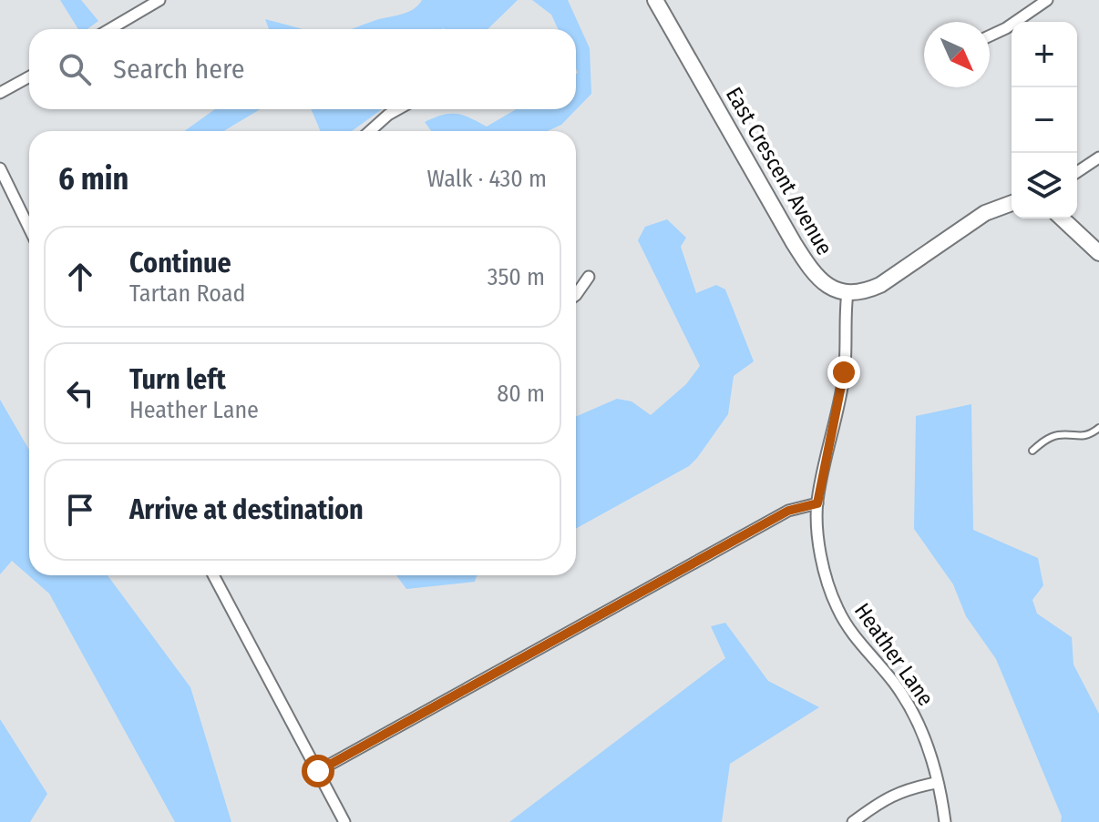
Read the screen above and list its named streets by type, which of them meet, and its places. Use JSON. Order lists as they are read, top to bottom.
{
  "streets": {
    "street": ["East Crescent Avenue", "Heather Lane"]
  },
  "crossings": [
    ["East Crescent Avenue", "Heather Lane"]
  ],
  "north": "bottom right",
  "page": {
    "map_buttons": ["+", "−"],
    "search": "Search here",
    "heading": ["6 min", "Walk · 430 m"],
    "list": [
      ["Continue", "Tartan Road", "350 m"],
      ["Turn left", "Heather Lane", "80 m"],
      "Arrive at destination"
    ]
  }
}
